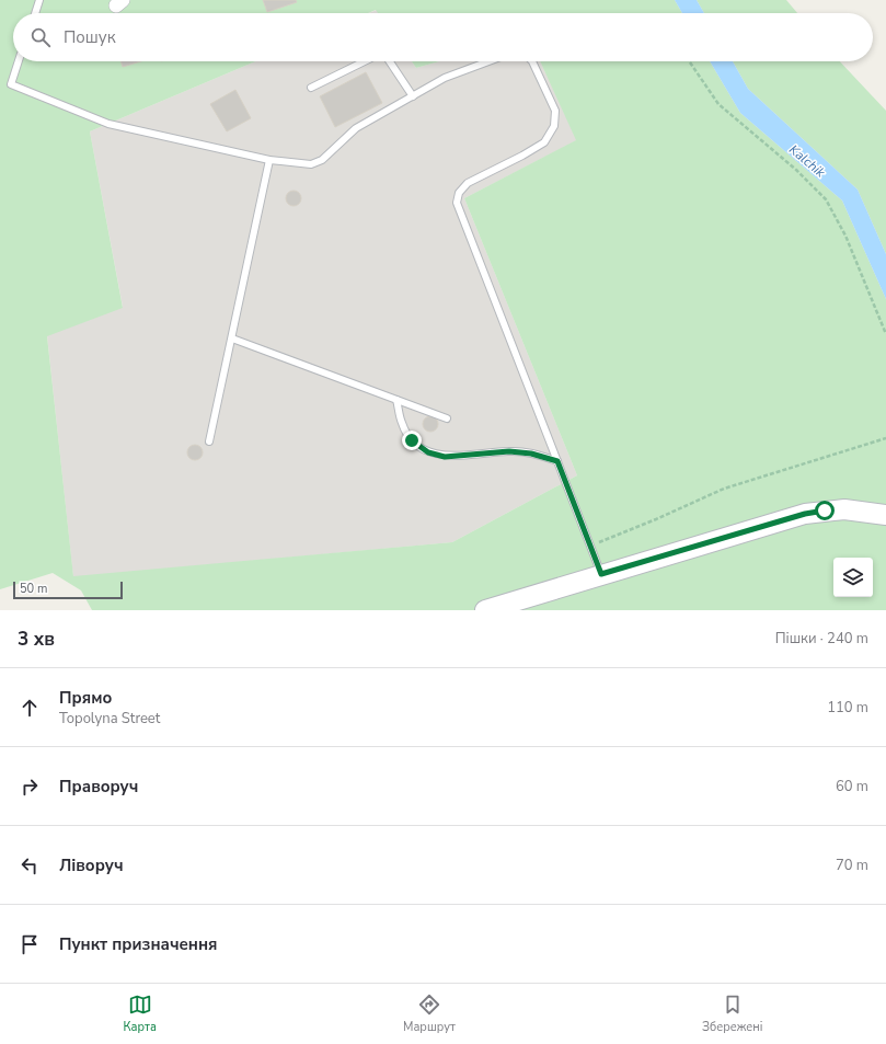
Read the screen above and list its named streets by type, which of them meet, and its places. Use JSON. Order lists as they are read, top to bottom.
{
  "water": ["Kalchik"],
  "scale_bar": "50 m",
  "page": {
    "search": "Пошук",
    "scale": "50 m",
    "heading": ["3 хв", "Пішки · 240 m"],
    "list": [
      ["Прямо", "Topolyna Street", "110 m"],
      ["Праворуч", "60 m"],
      ["Ліворуч", "70 m"],
      "Пункт призначення"
    ],
    "nav": ["Карта", "Маршрут", "Збережені"]
  }
}
